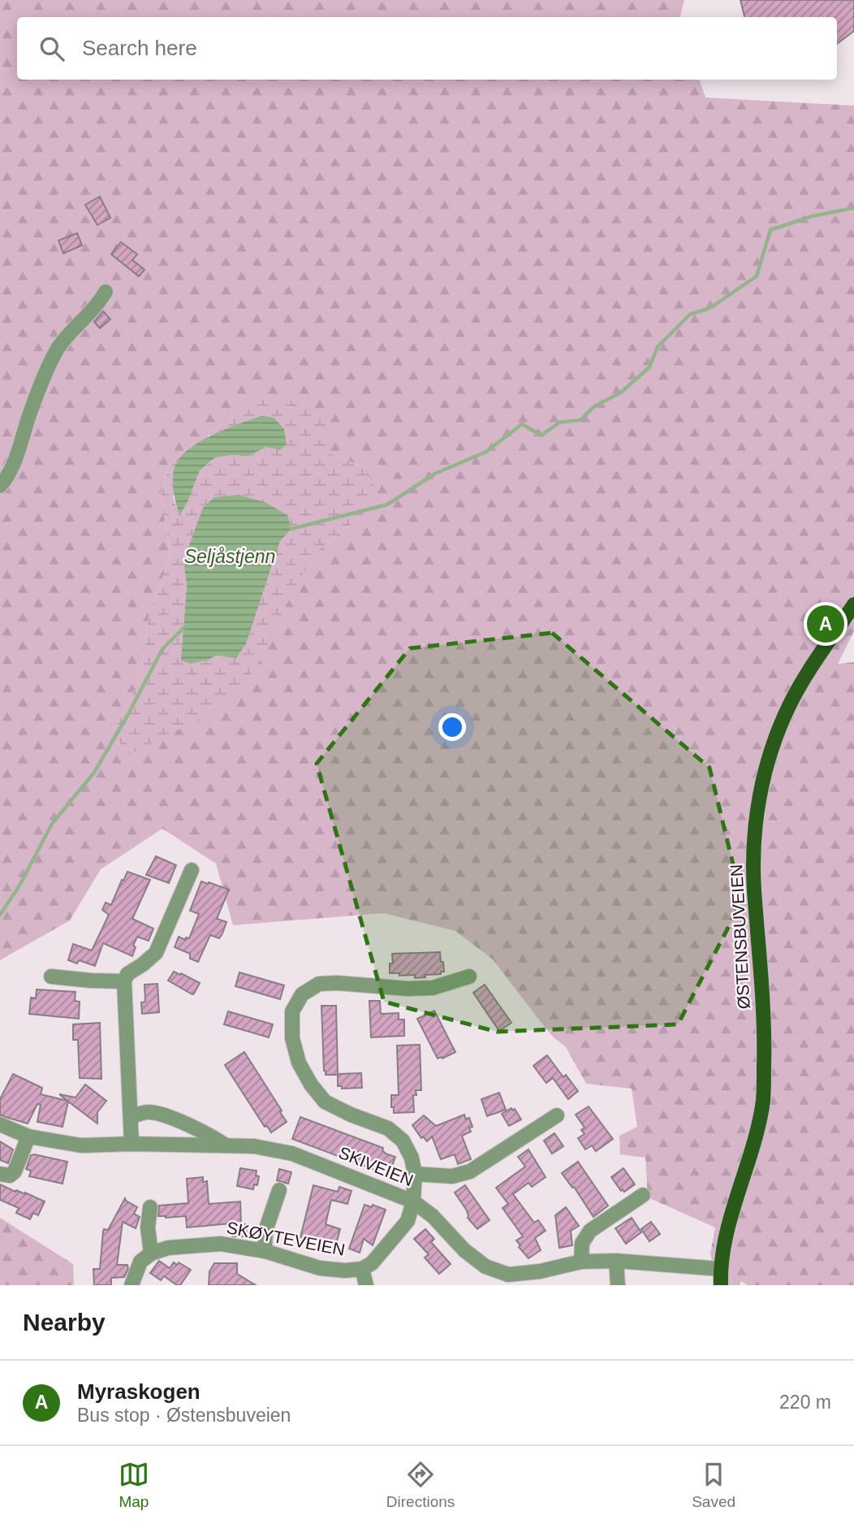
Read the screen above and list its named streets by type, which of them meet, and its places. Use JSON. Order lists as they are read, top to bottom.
{
  "streets": {
    "main road": ["ØSTENSBUVEIEN"],
    "street": ["SKIVEIEN", "SKØYTEVEIEN"]
  },
  "crossings": [
    ["ØSTENSBUVEIEN", "SKIVEIEN"],
    ["SKIVEIEN", "SKØYTEVEIEN"]
  ],
  "water": ["Seljåstjenn"],
  "page": {
    "search": "Search here",
    "pins": "A",
    "heading": "Nearby",
    "list": [
      {
        "mark": "A",
        "name": "Myraskogen",
        "note": "Bus stop · Østensbuveien",
        "value": "220 m"
      }
    ],
    "nav": ["Map", "Directions", "Saved"]
  }
}
